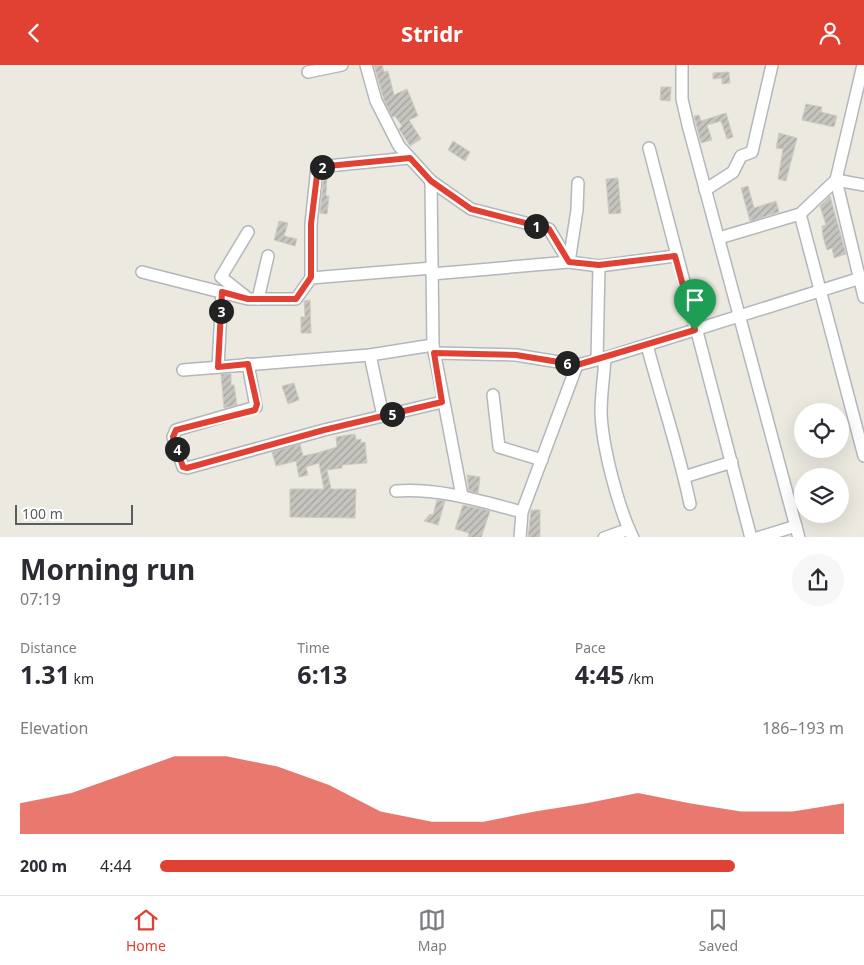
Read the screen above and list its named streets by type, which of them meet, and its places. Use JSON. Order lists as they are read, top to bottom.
{
  "scale_bar": "100 m",
  "page": {
    "header": "Stridr",
    "pins": [
      "2",
      "1",
      "3",
      "6",
      "5",
      "4"
    ],
    "scale": "100 m",
    "heading": ["Morning run", "07:19"],
    "stats": [
      ["Distance", "1.31 km"],
      ["Time", "6:13"],
      ["Pace", "4:45 /km"]
    ],
    "chart": ["Elevation", "186–193 m"],
    "list": [
      {
        "name": "200 m",
        "note": "4:44"
      }
    ],
    "tabs": ["Home", "Map", "Saved"]
  }
}
